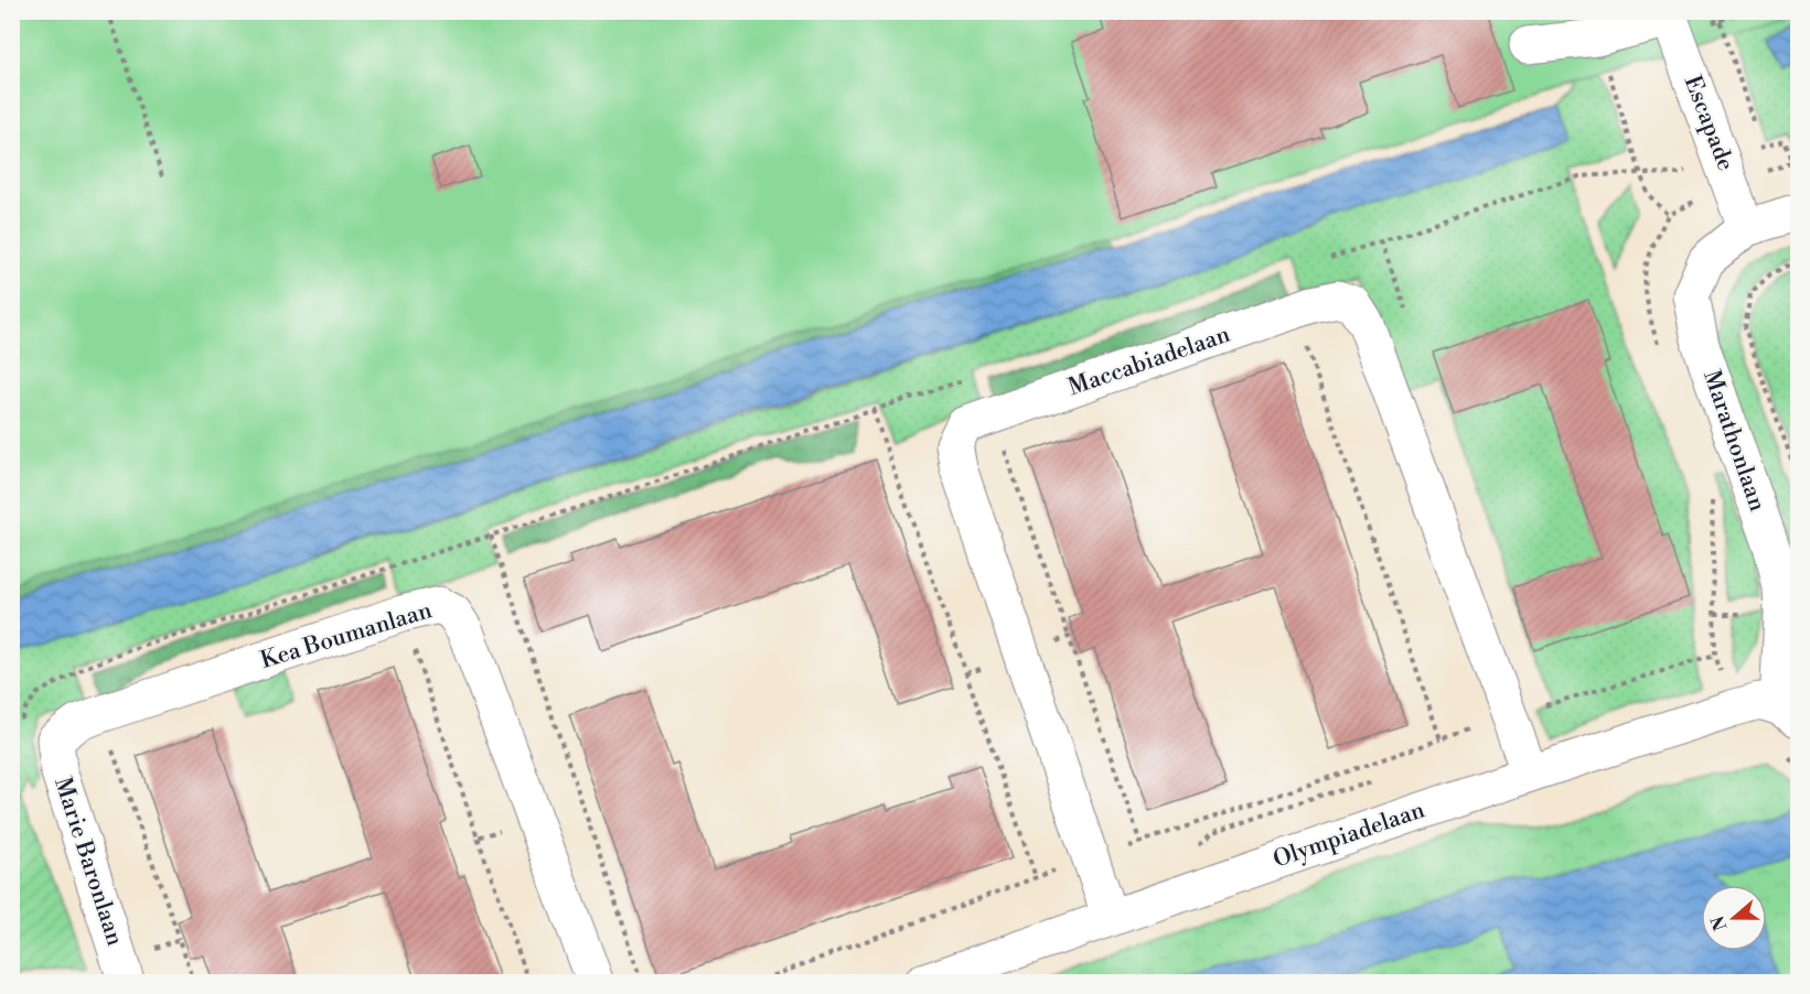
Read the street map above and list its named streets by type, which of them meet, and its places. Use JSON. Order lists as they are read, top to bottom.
{
  "streets": {
    "street": [
      "Escapade",
      "Maccabiadelaan",
      "Marathonlaan",
      "Kea Boumanlaan",
      "Olympiadelaan",
      "Marie Baronlaan"
    ]
  },
  "crossings": [
    ["Escapade", "Marathonlaan"],
    ["Maccabiadelaan", "Olympiadelaan"],
    ["Marathonlaan", "Olympiadelaan"],
    ["Kea Boumanlaan", "Marie Baronlaan"]
  ],
  "north": "left"
}
